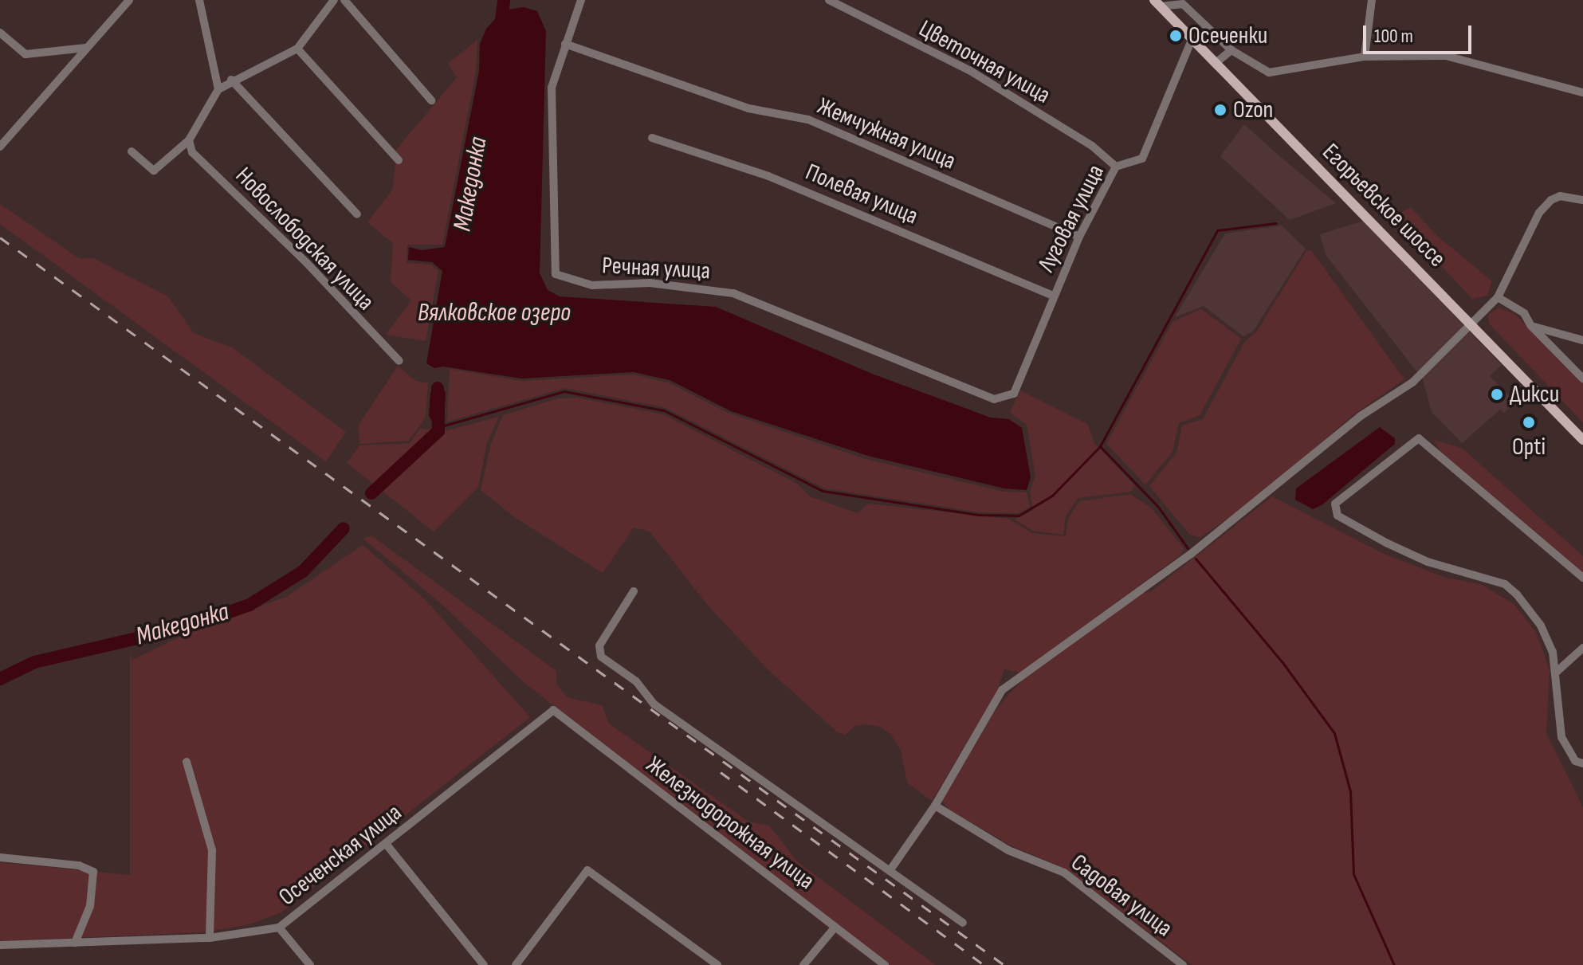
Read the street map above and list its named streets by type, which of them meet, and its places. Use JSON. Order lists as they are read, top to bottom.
{
  "streets": {
    "main road": ["Егорьевское шоссе"],
    "street": [
      "Цветочная улица",
      "Жемчужная улица",
      "Полевая улица",
      "Луговая улица",
      "Новослободская улица",
      "Речная улица",
      "Железнодорожная улица",
      "Осеченская улица",
      "Садовая улица"
    ]
  },
  "crossings": [
    ["Цветочная улица", "Луговая улица"],
    ["Жемчужная улица", "Луговая улица"],
    ["Жемчужная улица", "Речная улица"],
    ["Полевая улица", "Луговая улица"],
    ["Егорьевское шоссе", "Луговая улица"],
    ["Луговая улица", "Речная улица"],
    ["Железнодорожная улица", "Осеченская улица"]
  ],
  "water": ["Македонка", "Вялковское озеро"],
  "places": [
    "Осеченки",
    "Ozon",
    "Дикси",
    "Opti"
  ],
  "scale_bar": "100 m"
}
